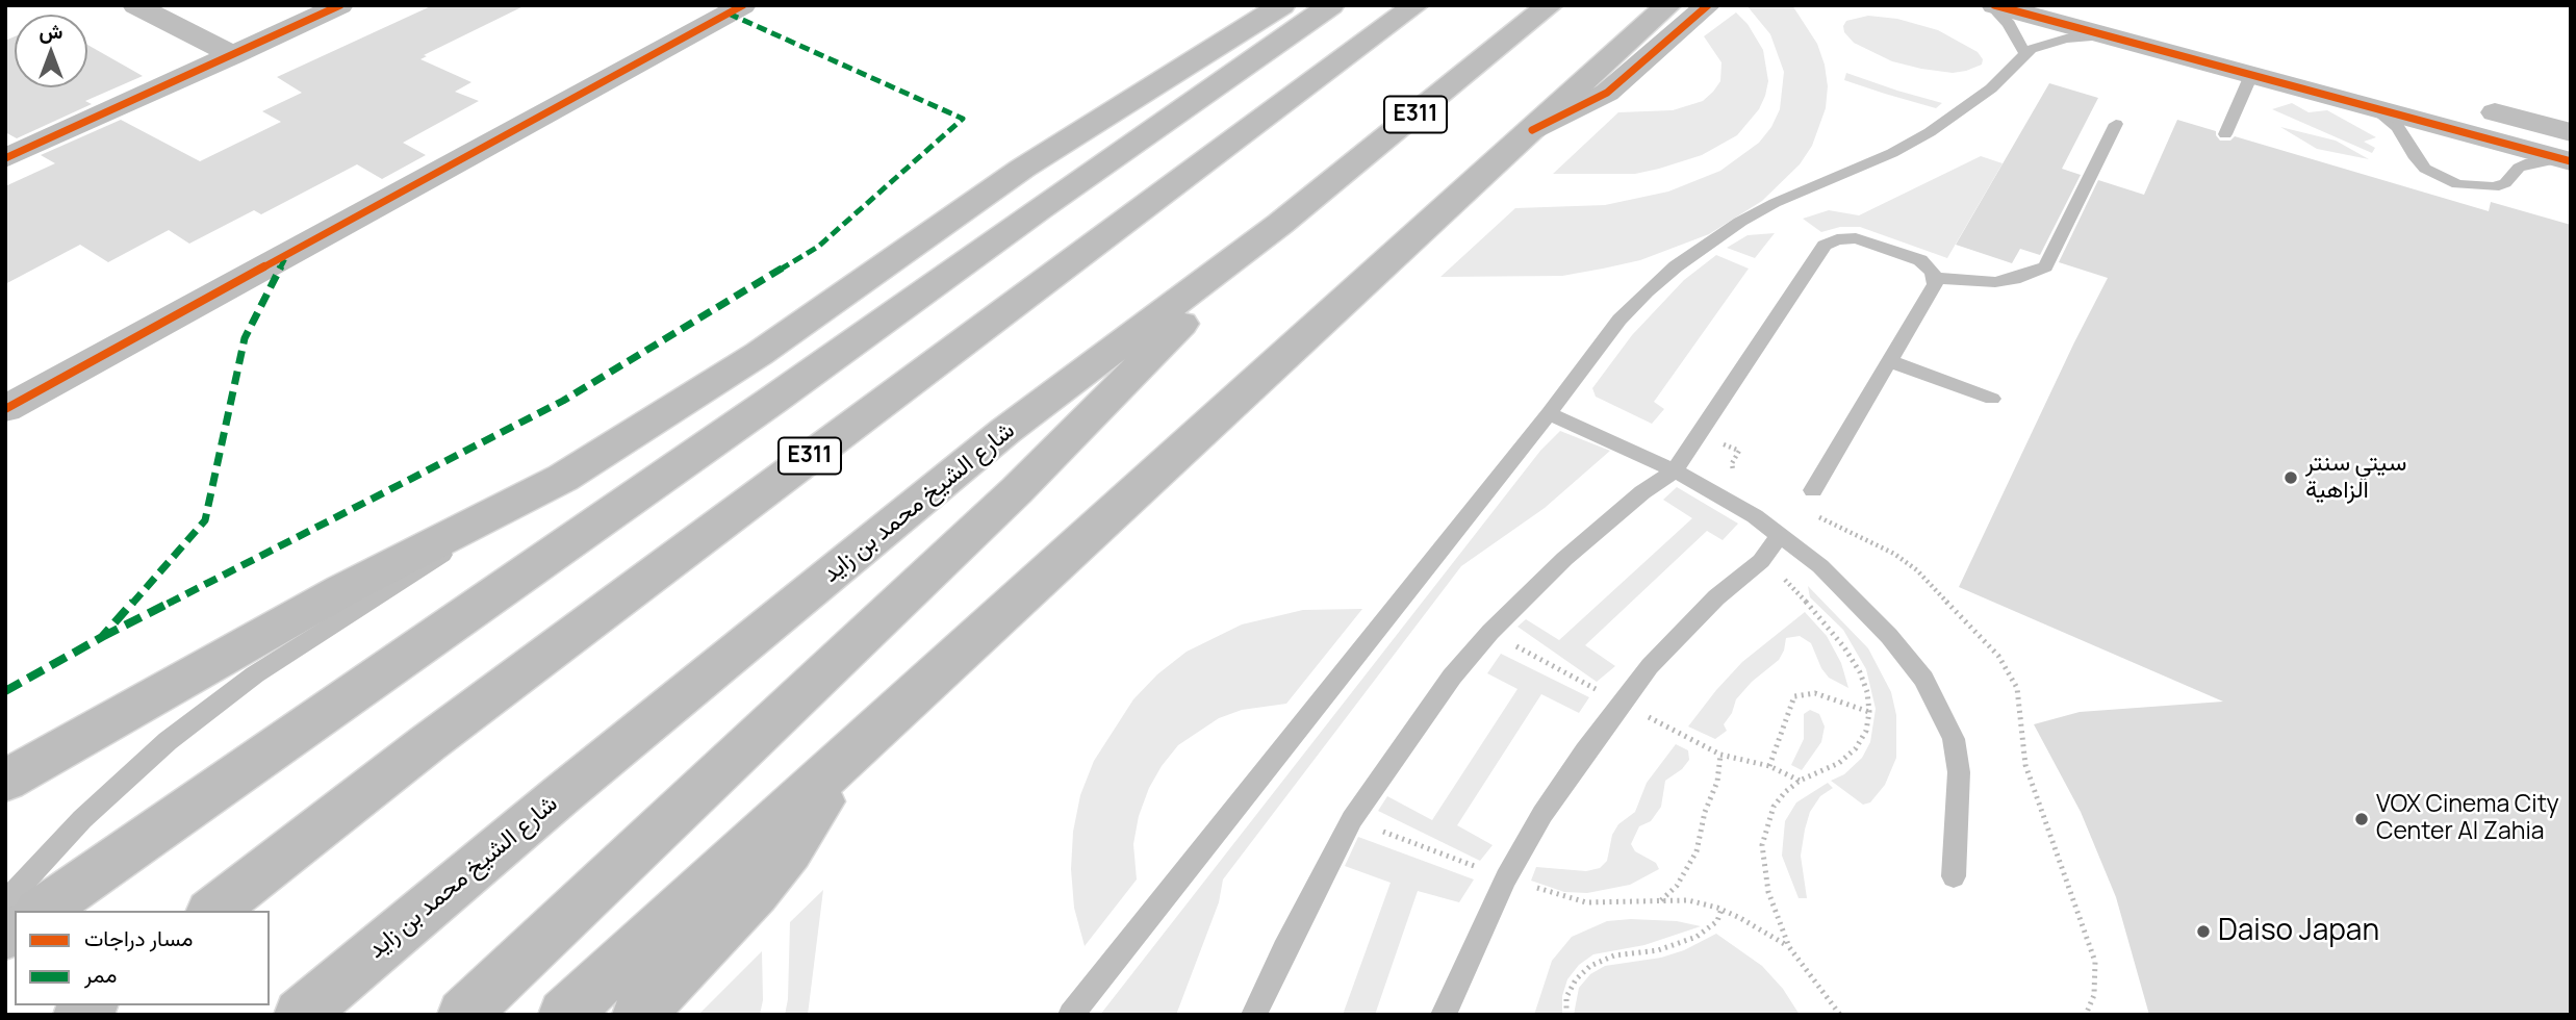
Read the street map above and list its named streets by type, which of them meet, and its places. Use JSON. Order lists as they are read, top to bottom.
{
  "streets": {
    "highway": ["E311", "شارع الشيخ محمد بن زايد"]
  },
  "places": ["سيتي سنتر الزاهية", "VOX Cinema City Center Al Zahia", "Daiso Japan"],
  "legend": ["مسار دراجات", "ممر"],
  "north": "top"
}
